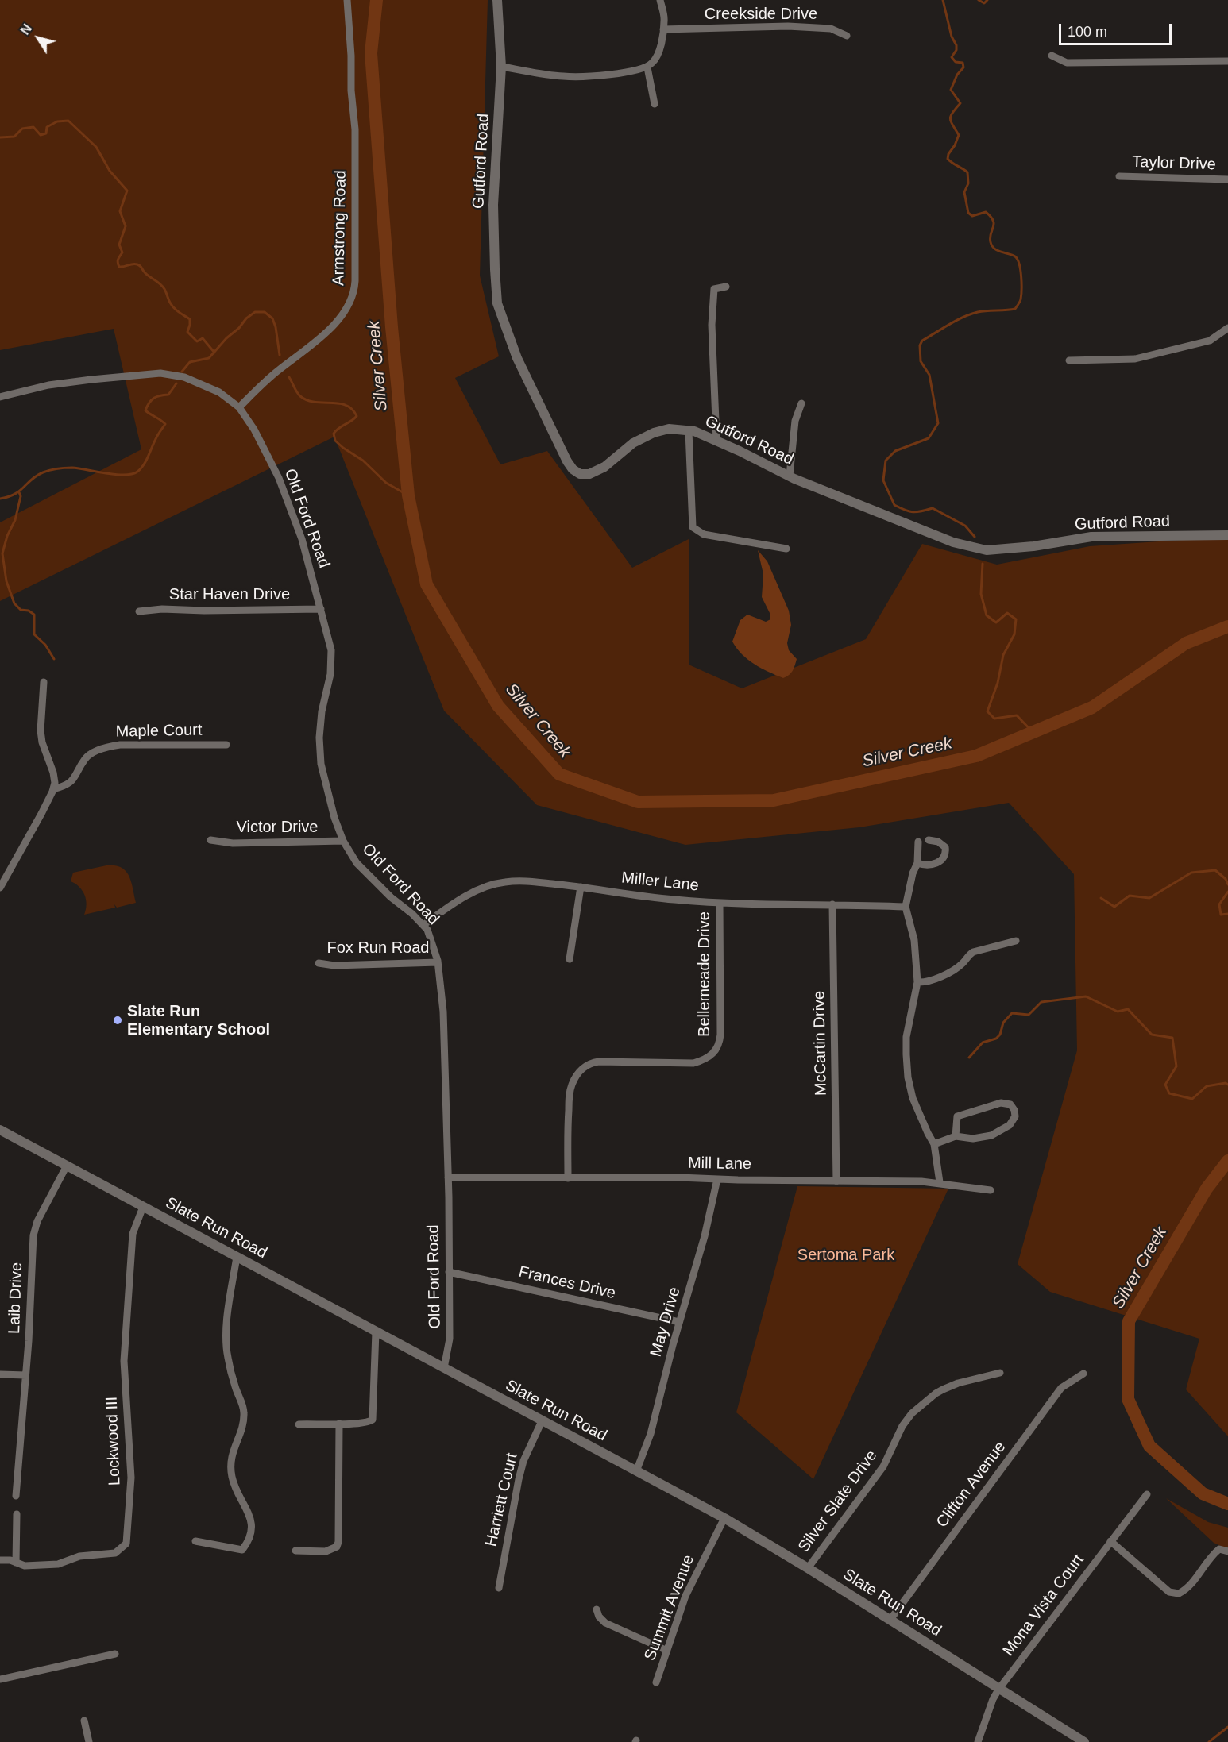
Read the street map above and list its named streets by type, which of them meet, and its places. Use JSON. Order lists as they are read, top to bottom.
{
  "streets": {
    "street": [
      "Creekside Drive",
      "Gutford Road",
      "Taylor Drive",
      "Armstrong Road",
      "Old Ford Road",
      "Star Haven Drive",
      "Maple Court",
      "Victor Drive",
      "Miller Lane",
      "Fox Run Road",
      "Bellemeade Drive",
      "McCartin Drive",
      "Mill Lane",
      "Slate Run Road",
      "Frances Drive",
      "Laib Drive",
      "May Drive",
      "Lockwood III",
      "Clifton Avenue",
      "Harriett Court",
      "Silver Slate Drive",
      "Mona Vista Court",
      "Summit Avenue"
    ]
  },
  "crossings": [
    ["Armstrong Road", "Old Ford Road"],
    ["Old Ford Road", "Star Haven Drive"],
    ["Old Ford Road", "Victor Drive"],
    ["Old Ford Road", "Miller Lane"],
    ["Old Ford Road", "Fox Run Road"],
    ["Old Ford Road", "Mill Lane"],
    ["Old Ford Road", "Slate Run Road"],
    ["Old Ford Road", "Frances Drive"],
    ["Miller Lane", "Bellemeade Drive"],
    ["Miller Lane", "McCartin Drive"],
    ["Bellemeade Drive", "Mill Lane"],
    ["McCartin Drive", "Mill Lane"],
    ["Mill Lane", "May Drive"],
    ["Slate Run Road", "Laib Drive"],
    ["Slate Run Road", "May Drive"],
    ["Slate Run Road", "Lockwood III"],
    ["Slate Run Road", "Clifton Avenue"],
    ["Slate Run Road", "Harriett Court"],
    ["Slate Run Road", "Silver Slate Drive"],
    ["Slate Run Road", "Mona Vista Court"],
    ["Slate Run Road", "Summit Avenue"],
    ["Frances Drive", "May Drive"]
  ],
  "water": ["Silver Creek"],
  "parks": ["Sertoma Park"],
  "places": ["Slate Run Elementary School"],
  "scale_bar": "100 m",
  "north": "top left"
}
